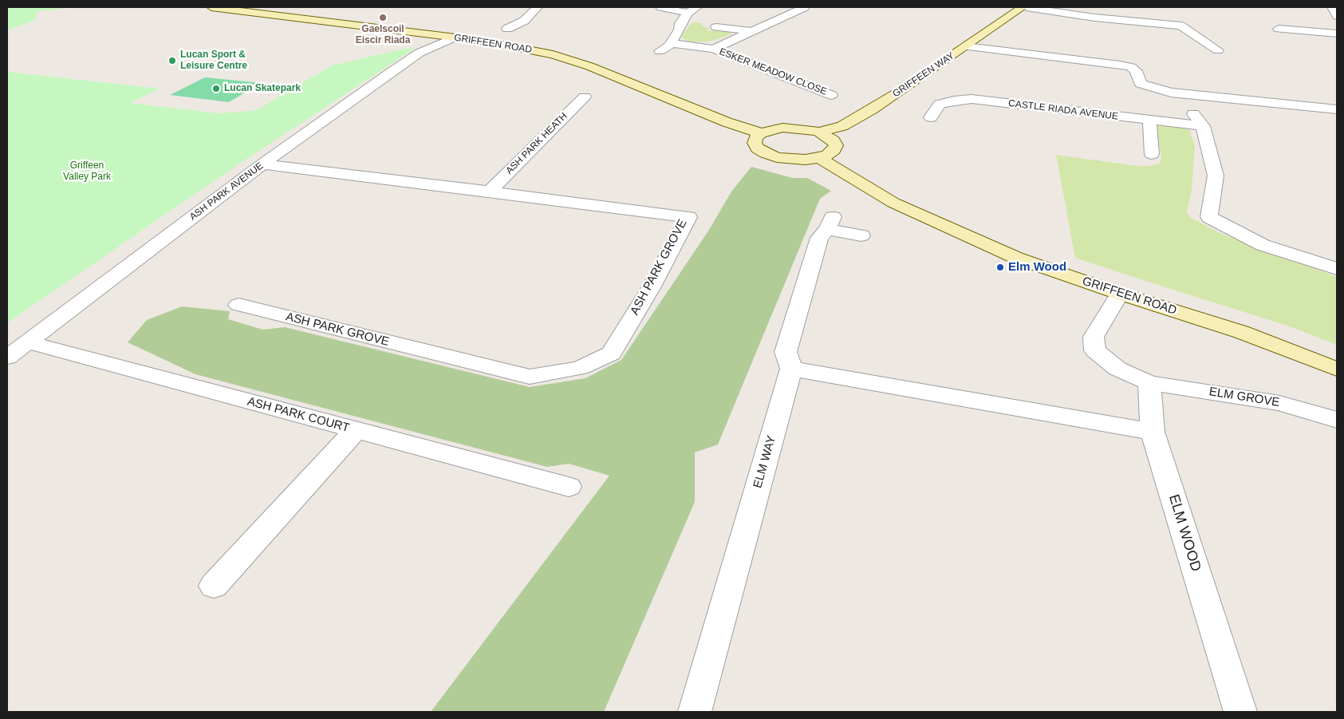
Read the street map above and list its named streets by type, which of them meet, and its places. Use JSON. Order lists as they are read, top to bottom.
{
  "streets": {
    "street": [
      "GRIFFEEN ROAD",
      "ESKER MEADOW CLOSE",
      "GRIFFEEN WAY",
      "CASTLE RIADA AVENUE",
      "ASH PARK HEATH",
      "ASH PARK AVENUE",
      "ASH PARK GROVE",
      "ELM GROVE",
      "ASH PARK COURT",
      "ELM WAY",
      "ELM WOOD"
    ]
  },
  "crossings": [
    ["GRIFFEEN ROAD", "ASH PARK AVENUE"],
    ["ASH PARK HEATH", "ASH PARK GROVE"],
    ["ASH PARK AVENUE", "ASH PARK GROVE"],
    ["ASH PARK AVENUE", "ASH PARK COURT"],
    ["ELM GROVE", "ELM WOOD"]
  ],
  "parks": ["Griffeen Valley Park"],
  "places": [
    "Gaelscoil Eiscir Riada",
    "Lucan Sport & Leisure Centre",
    "Lucan Skatepark",
    "Elm Wood"
  ]
}
